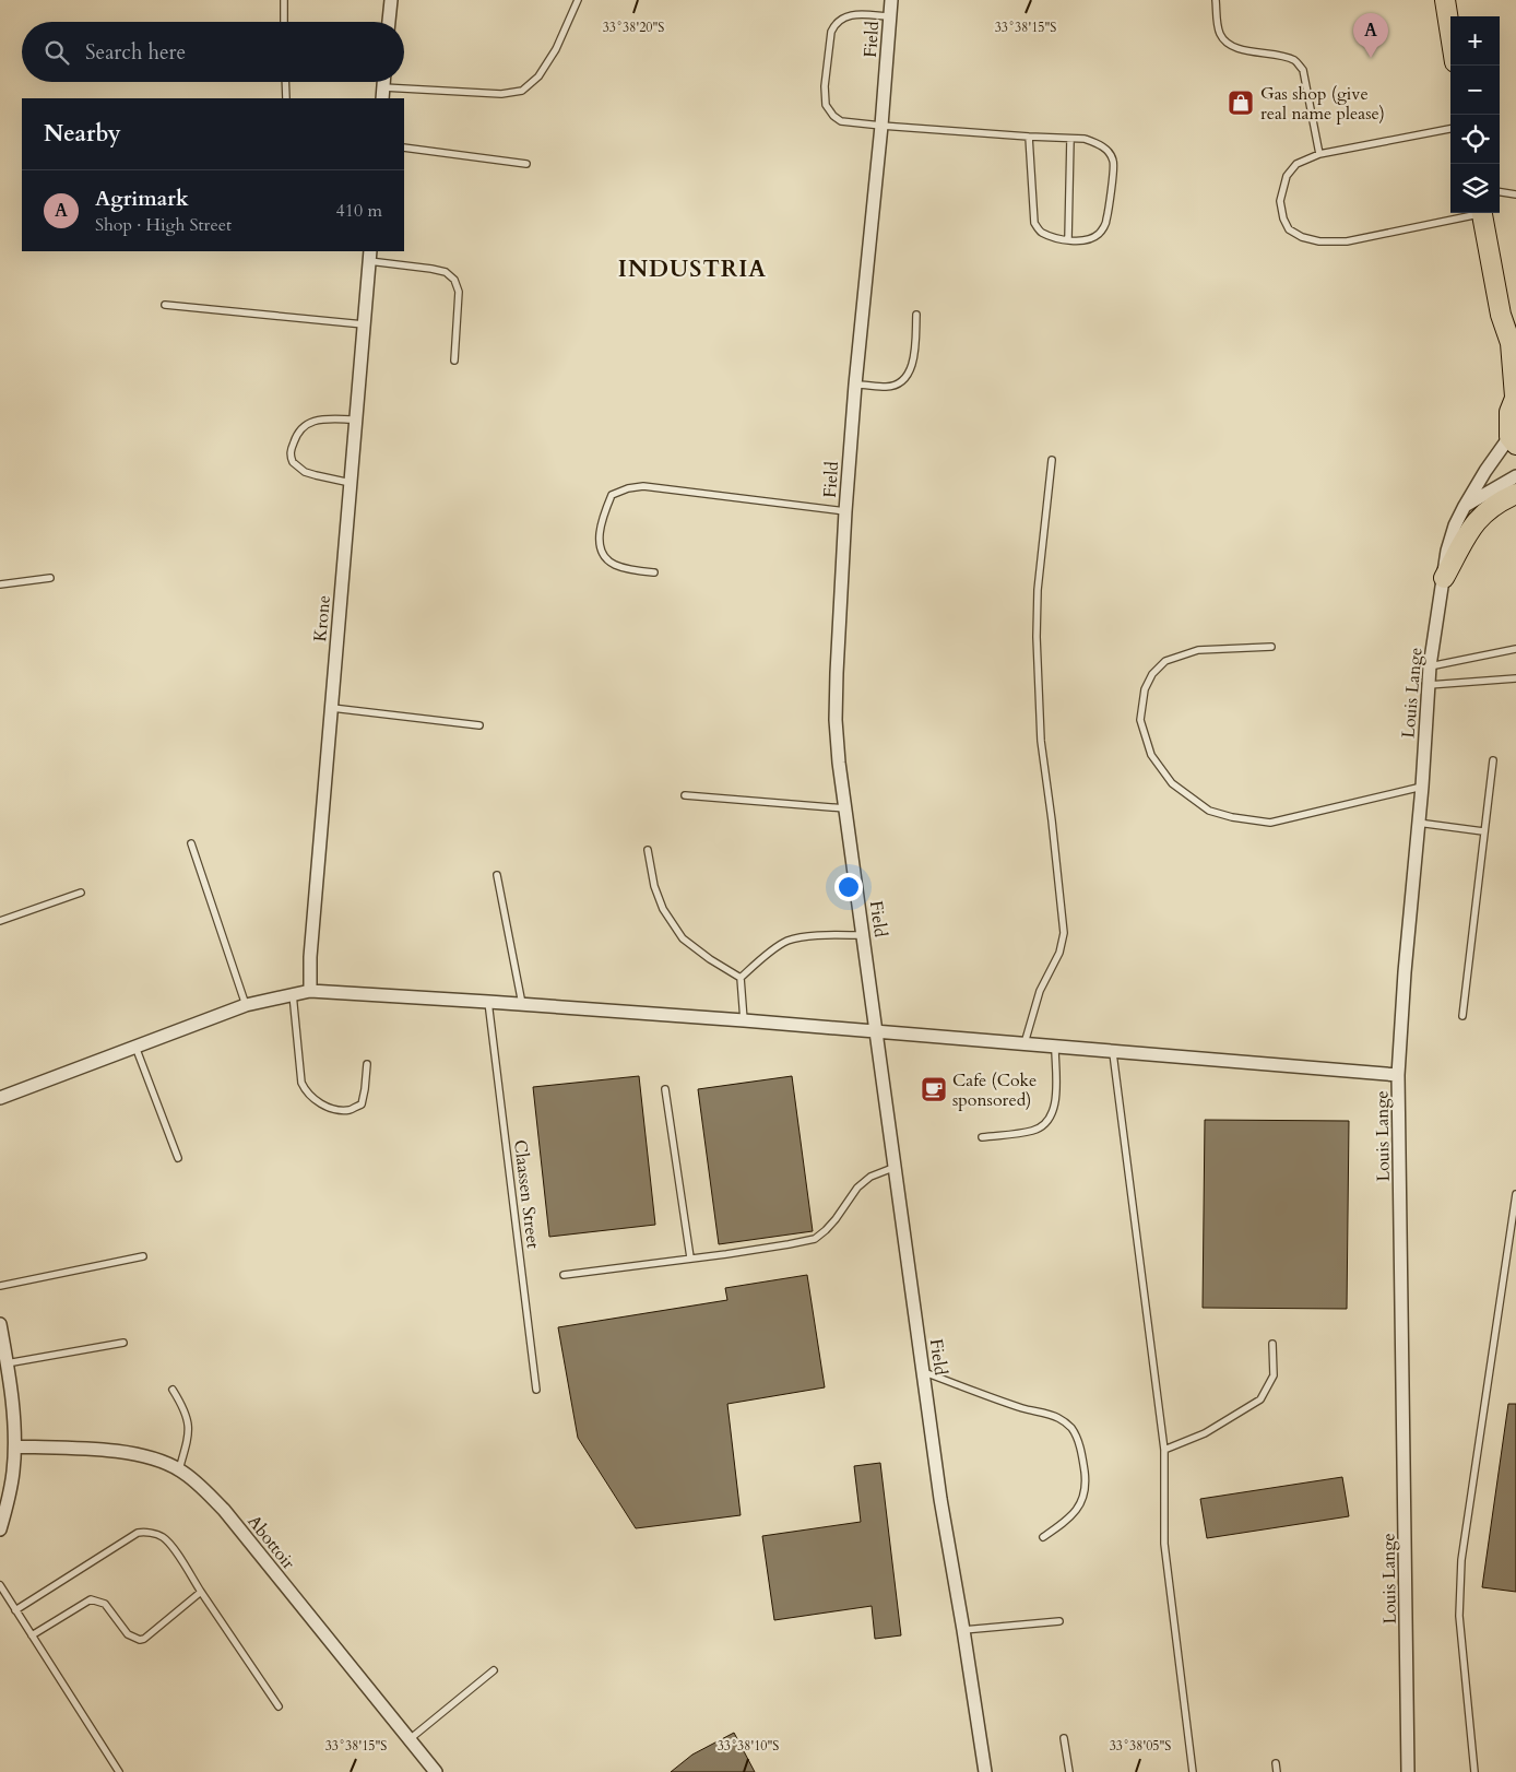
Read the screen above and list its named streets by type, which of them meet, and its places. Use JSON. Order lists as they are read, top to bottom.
{
  "streets": {
    "street": [
      "Field",
      "Krone",
      "Louis Lange",
      "Abottoir"
    ],
    "lane": ["Claassen Street"]
  },
  "districts": ["INDUSTRIA"],
  "places": {
    "shop": ["Gas shop (give real name please)"],
    "cafe": ["Cafe (Coke sponsored)"]
  },
  "page": {
    "pins": "A",
    "map_buttons": ["+", "−"],
    "search": "Search here",
    "heading": "Nearby",
    "list": [
      {
        "mark": "A",
        "name": "Agrimark",
        "note": "Shop · High Street",
        "value": "410 m"
      }
    ]
  },
  "coordinates": [
    "33°38'15\"S",
    "33°38'20\"S",
    "33°38'10\"S",
    "33°38'05\"S"
  ]
}
